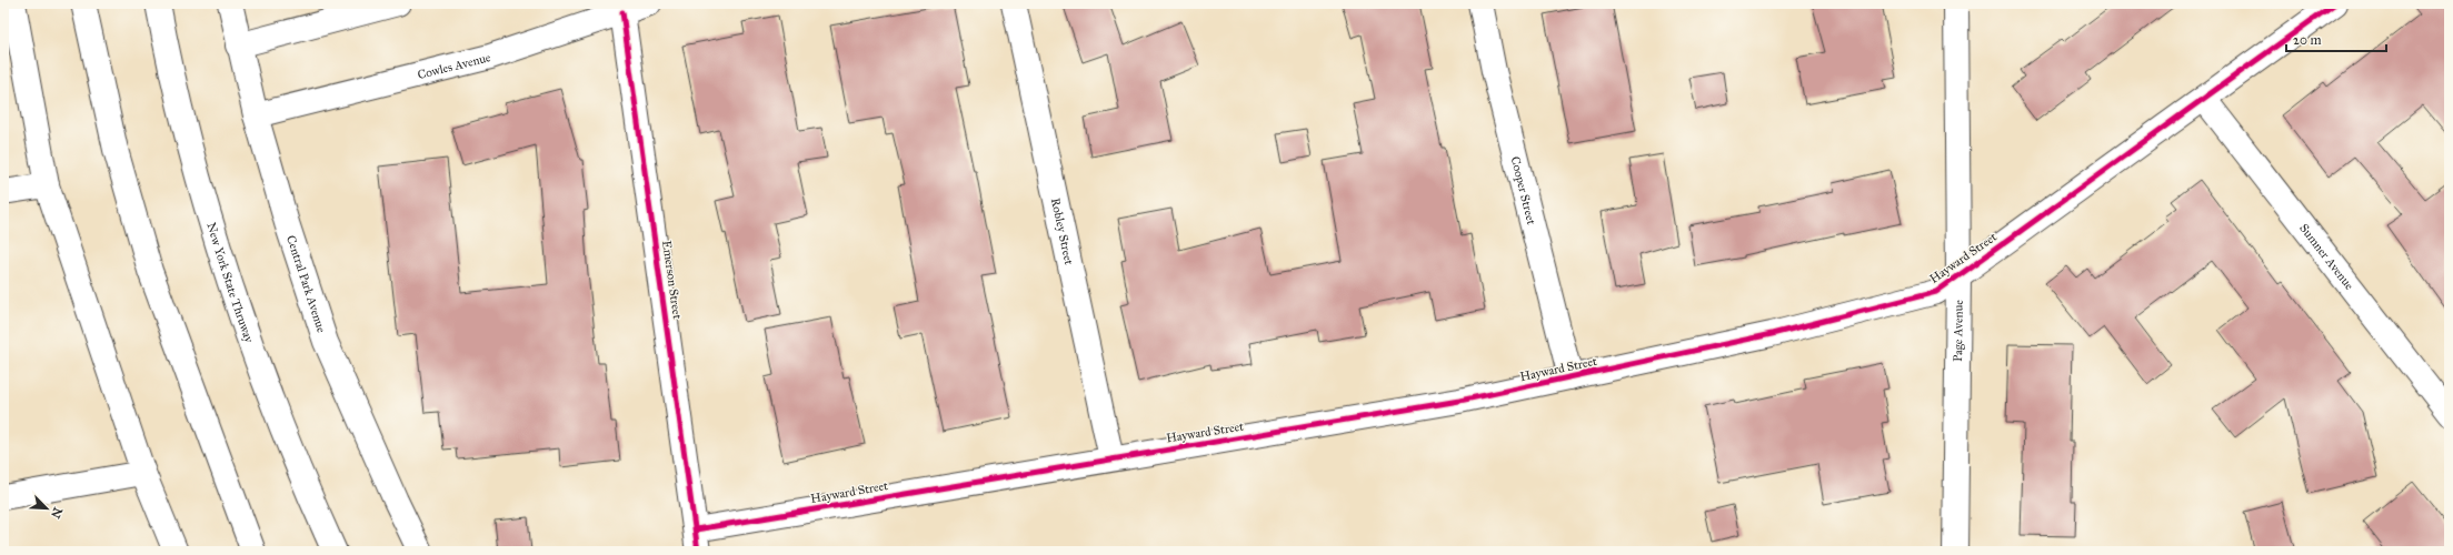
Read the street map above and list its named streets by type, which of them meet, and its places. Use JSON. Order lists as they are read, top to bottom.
{
  "streets": {
    "main road": [
      "Cowles Avenue",
      "Cooper Street",
      "Robley Street",
      "Sumner Avenue",
      "Hayward Street",
      "Emerson Street",
      "New York State Thruway",
      "Central Park Avenue",
      "Page Avenue"
    ]
  },
  "crossings": [
    ["Cowles Avenue", "Emerson Street"],
    ["Cowles Avenue", "Central Park Avenue"],
    ["Cooper Street", "Hayward Street"],
    ["Robley Street", "Hayward Street"],
    ["Sumner Avenue", "Hayward Street"],
    ["Hayward Street", "Emerson Street"],
    ["Hayward Street", "Page Avenue"]
  ],
  "scale_bar": "20 m",
  "north": "bottom right"
}
